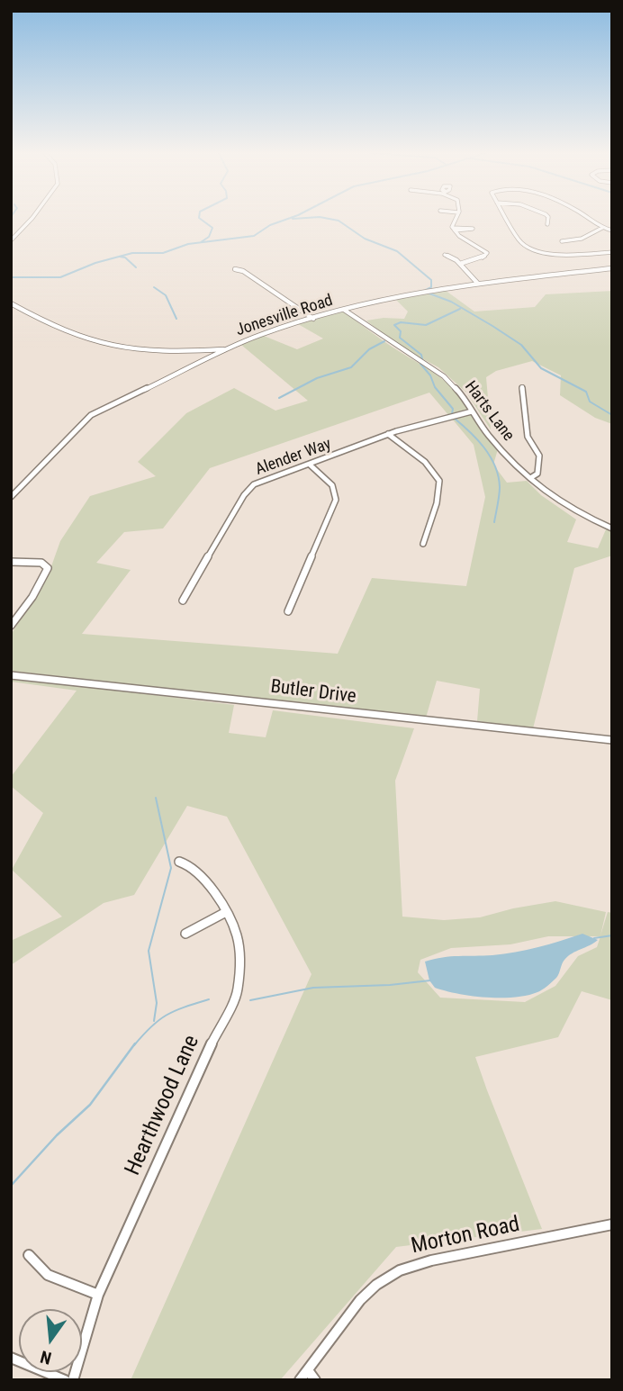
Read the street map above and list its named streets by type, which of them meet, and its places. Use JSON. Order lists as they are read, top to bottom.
{
  "streets": {
    "street": [
      "Jonesville Road",
      "Harts Lane",
      "Alender Way",
      "Butler Drive",
      "Hearthwood Lane",
      "Morton Road"
    ]
  },
  "crossings": [
    ["Jonesville Road", "Harts Lane"],
    ["Harts Lane", "Alender Way"]
  ],
  "north": "bottom"
}
